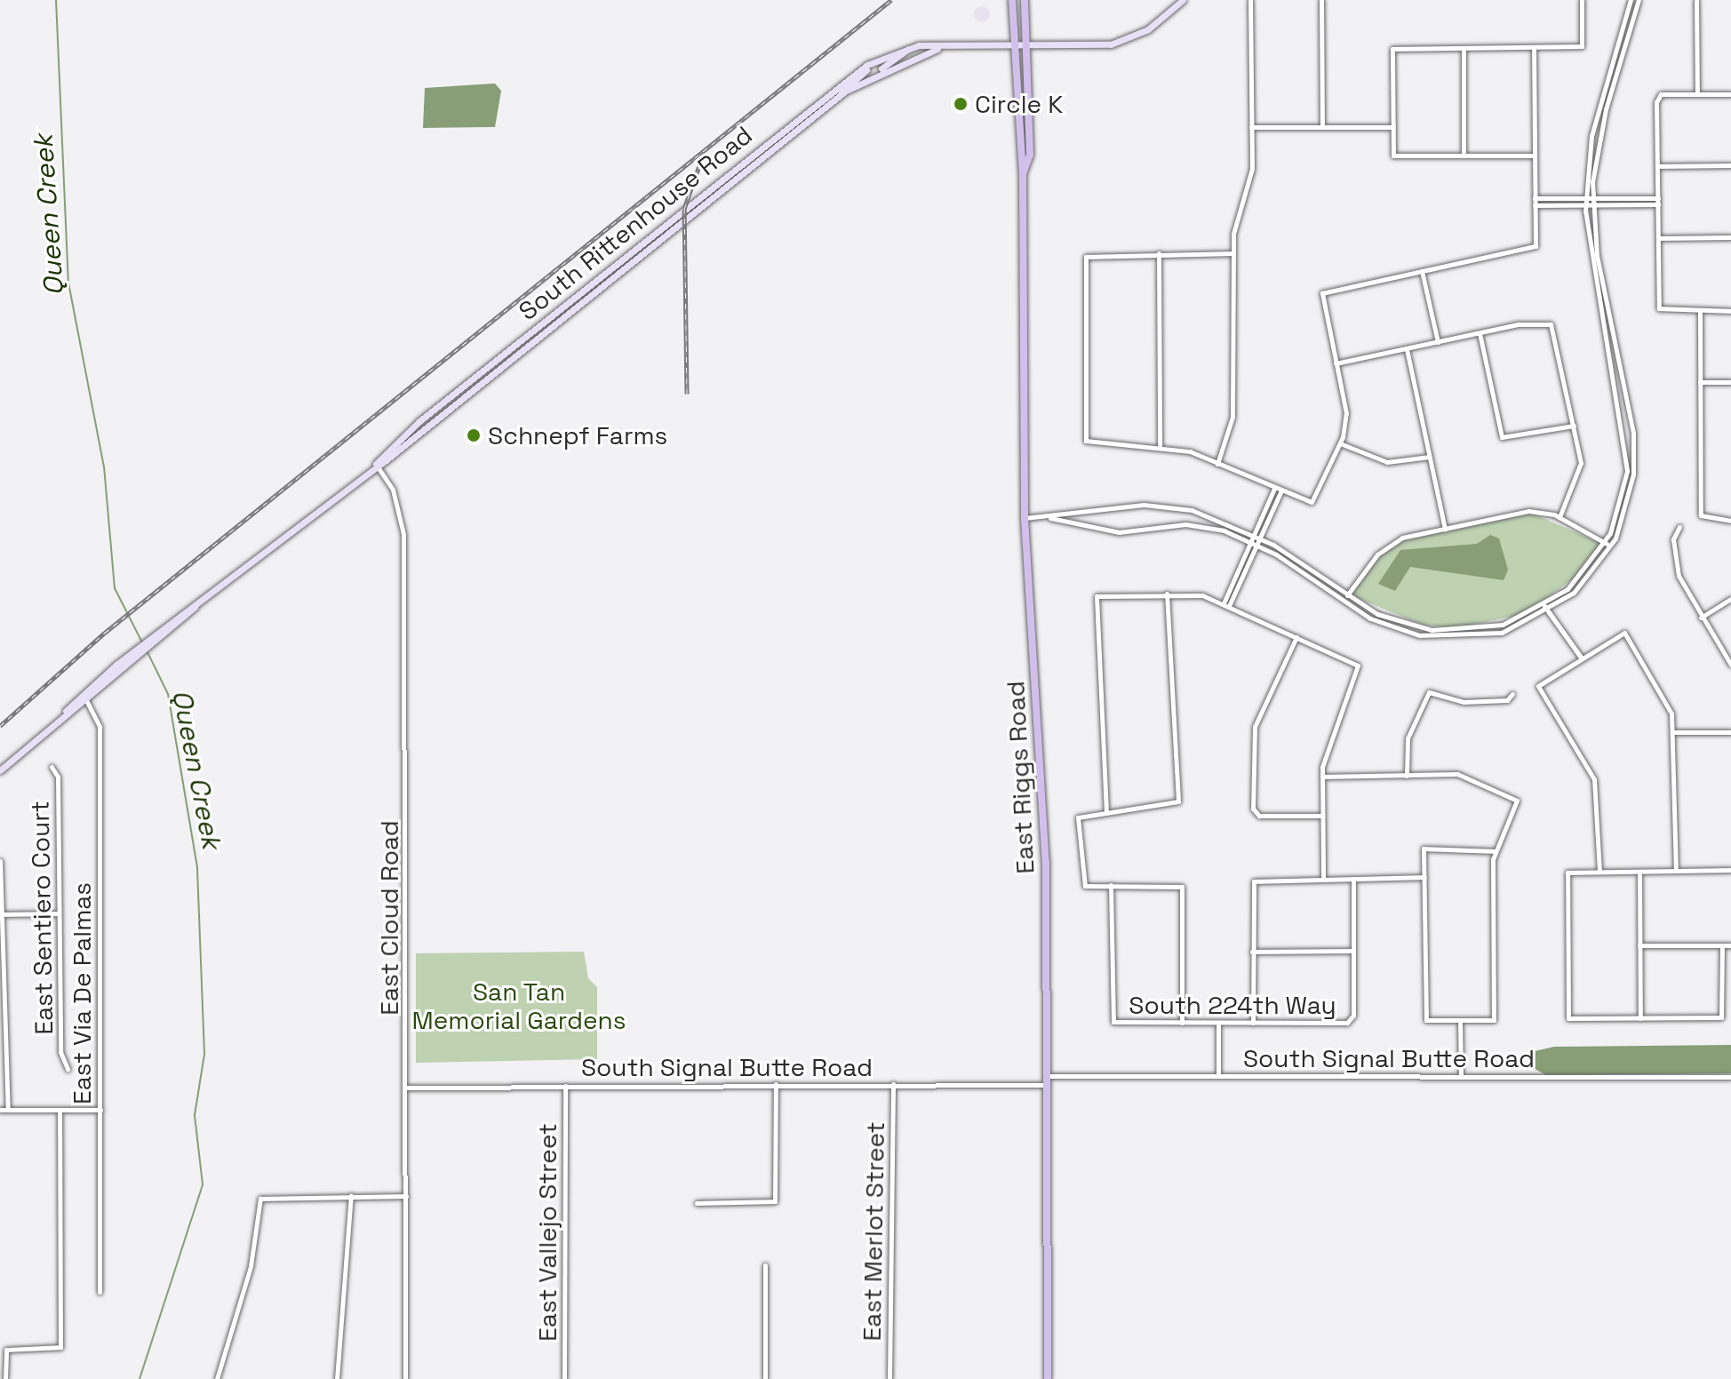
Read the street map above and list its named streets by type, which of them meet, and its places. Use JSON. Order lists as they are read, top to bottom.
{
  "streets": {
    "main road": ["South Rittenhouse Road", "East Riggs Road"],
    "street": [
      "East Sentiero Court",
      "East Cloud Road",
      "East Via De Palmas",
      "South 224th Way",
      "South Signal Butte Road",
      "East Merlot Street",
      "East Vallejo Street"
    ]
  },
  "crossings": [
    ["South Rittenhouse Road", "East Riggs Road"],
    ["South Rittenhouse Road", "East Cloud Road"],
    ["South Rittenhouse Road", "East Via De Palmas"],
    ["East Riggs Road", "South Signal Butte Road"],
    ["East Cloud Road", "South Signal Butte Road"],
    ["South Signal Butte Road", "East Merlot Street"],
    ["South Signal Butte Road", "East Vallejo Street"]
  ],
  "water": ["Queen Creek"],
  "parks": ["San Tan Memorial Gardens"],
  "places": ["Circle K", "Schnepf Farms"]
}
